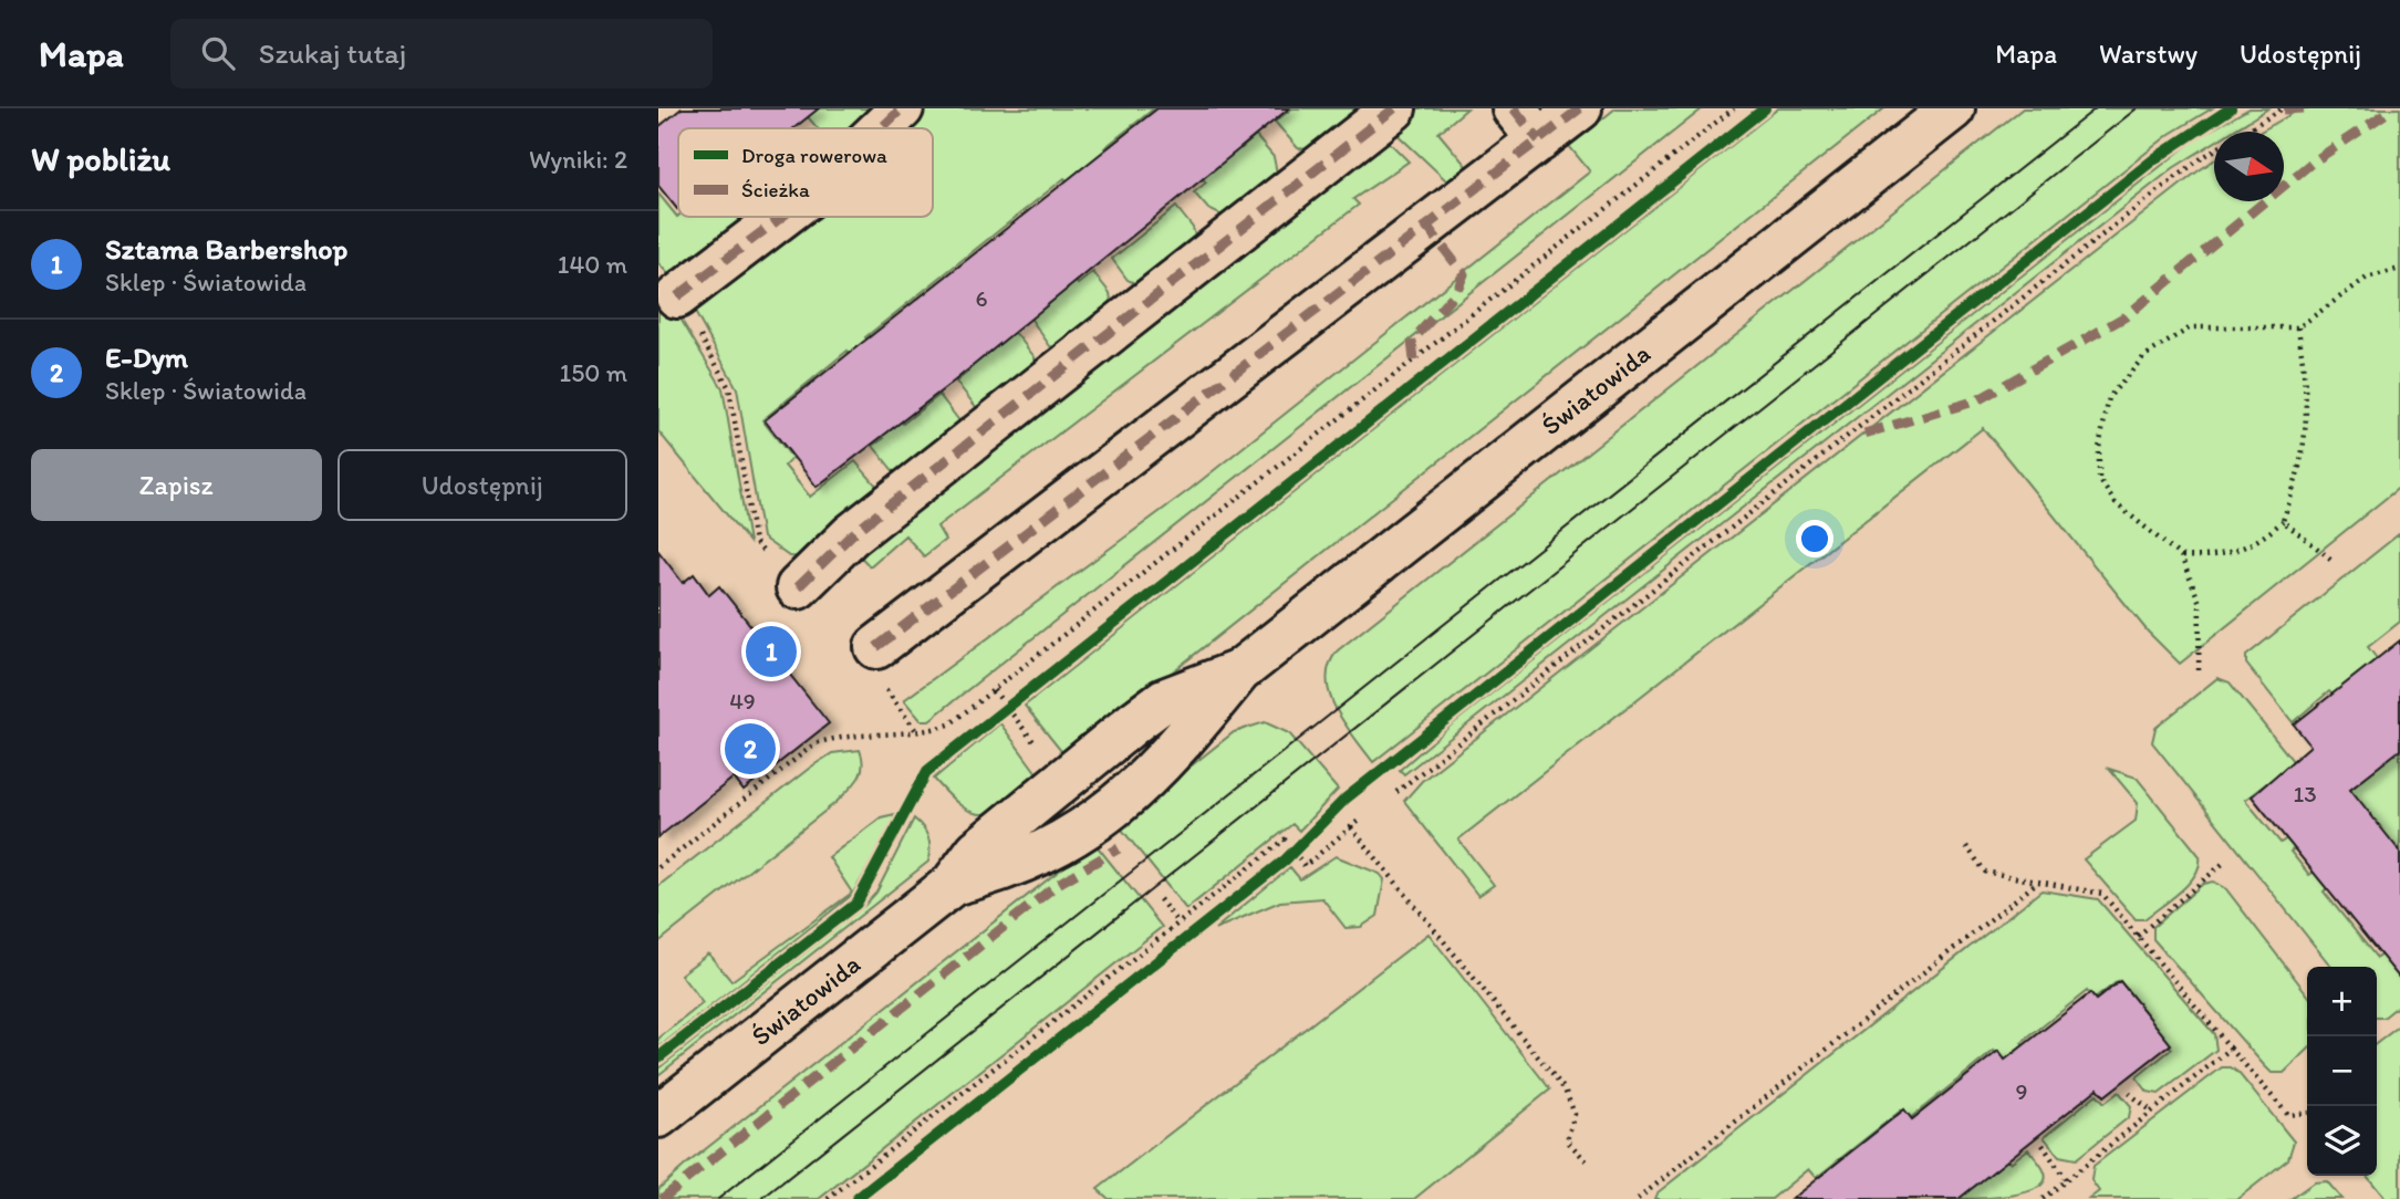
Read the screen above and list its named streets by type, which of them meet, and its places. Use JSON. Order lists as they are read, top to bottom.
{
  "streets": {
    "street": ["Światowida"]
  },
  "house_numbers": [
    "6",
    "49",
    "13",
    "9"
  ],
  "legend": ["Droga rowerowa", "Ścieżka"],
  "north": "right",
  "page": {
    "header": "Mapa",
    "search": "Szukaj tutaj",
    "nav": ["Mapa", "Warstwy", "Udostępnij"],
    "heading": ["W pobliżu", "Wyniki: 2"],
    "list": [
      {
        "mark": "1",
        "name": "Sztama Barbershop",
        "note": "Sklep · Światowida",
        "value": "140 m"
      },
      {
        "mark": "2",
        "name": "E-Dym",
        "note": "Sklep · Światowida",
        "value": "150 m"
      }
    ],
    "buttons": ["Zapisz", "Udostępnij"],
    "pins": ["1", "2"],
    "map_buttons": ["+", "−"]
  }
}
